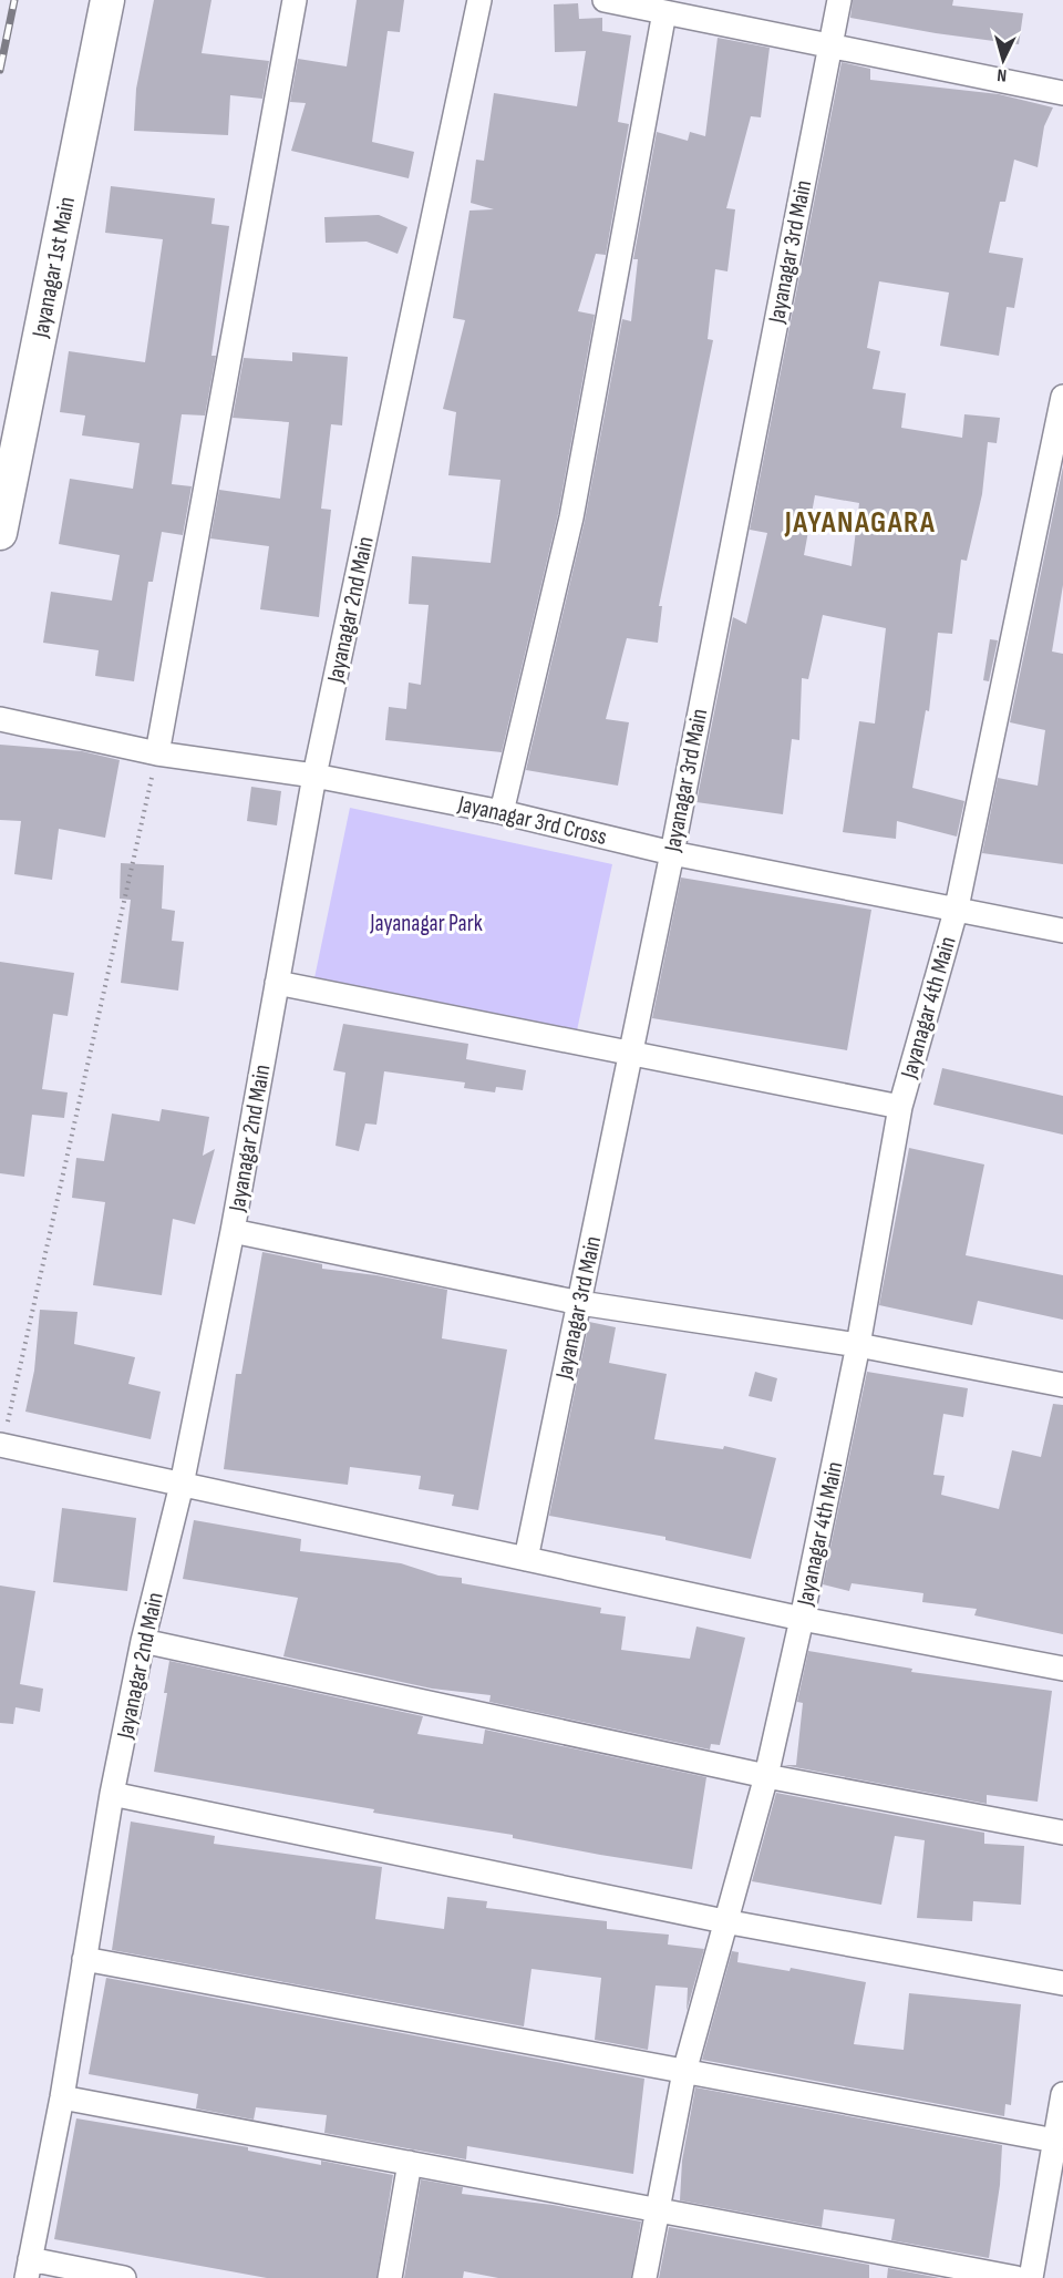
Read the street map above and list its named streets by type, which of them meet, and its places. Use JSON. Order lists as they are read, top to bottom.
{
  "streets": {
    "street": [
      "Jayanagar 3rd Main",
      "Jayanagar 1st Main",
      "Jayanagar 2nd Main",
      "Jayanagar 3rd Cross",
      "Jayanagar 4th Main"
    ]
  },
  "crossings": [
    ["Jayanagar 3rd Main", "Jayanagar 3rd Cross"],
    ["Jayanagar 2nd Main", "Jayanagar 3rd Cross"],
    ["Jayanagar 3rd Cross", "Jayanagar 4th Main"]
  ],
  "districts": ["JAYANAGARA"],
  "parks": ["Jayanagar Park"],
  "north": "bottom"
}
